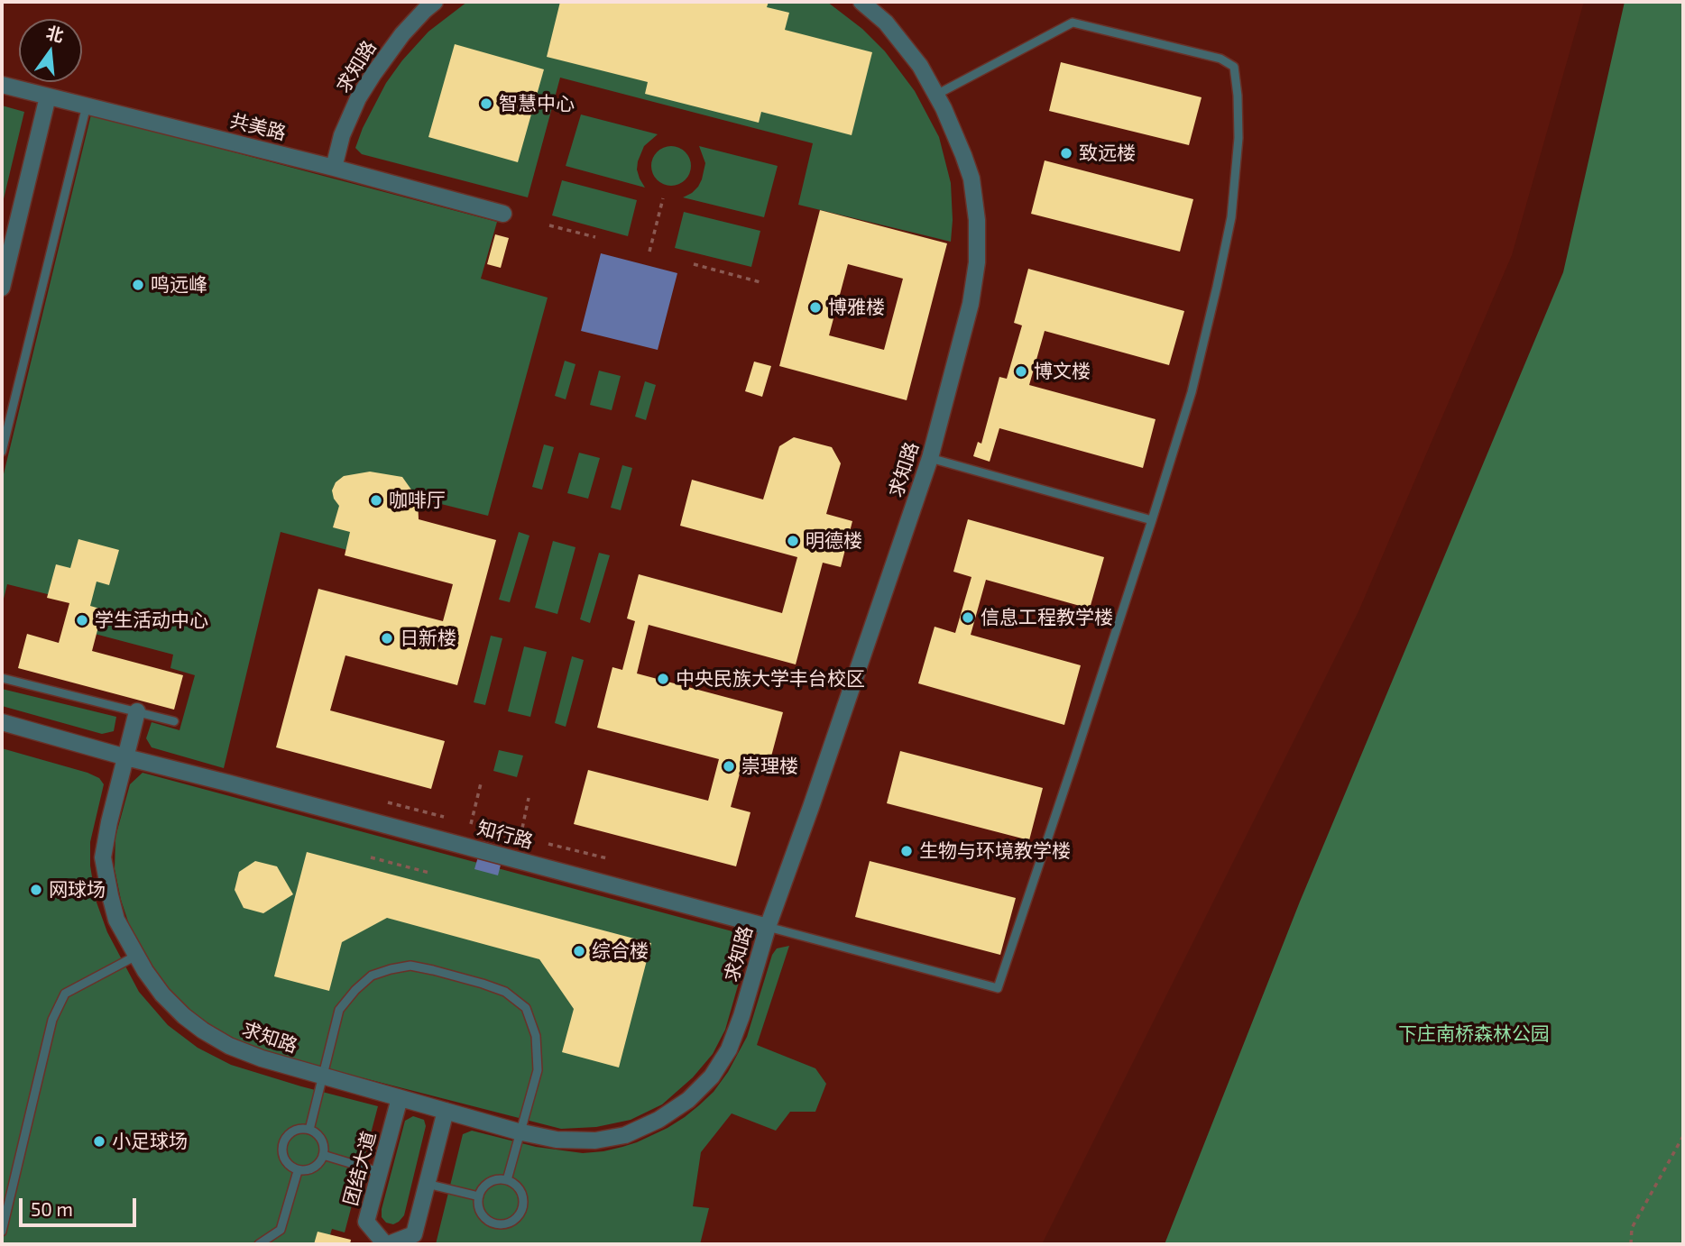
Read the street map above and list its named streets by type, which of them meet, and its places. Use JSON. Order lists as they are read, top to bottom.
{
  "streets": {
    "street": [
      "求知路",
      "共美路",
      "知行路",
      "团结大道"
    ]
  },
  "crossings": [
    ["求知路", "共美路"],
    ["求知路", "知行路"],
    ["求知路", "团结大道"]
  ],
  "parks": ["下庄南桥森林公园"],
  "places": [
    "智慧中心",
    "致远楼",
    "鸣远峰",
    "博雅楼",
    "博文楼",
    "咖啡厅",
    "明德楼",
    "信息工程教学楼",
    "学生活动中心",
    "日新楼",
    "中央民族大学丰台校区",
    "崇理楼",
    "生物与环境教学楼",
    "网球场",
    "综合楼",
    "小足球场"
  ],
  "scale_bar": "50 m",
  "north": "top"
}
